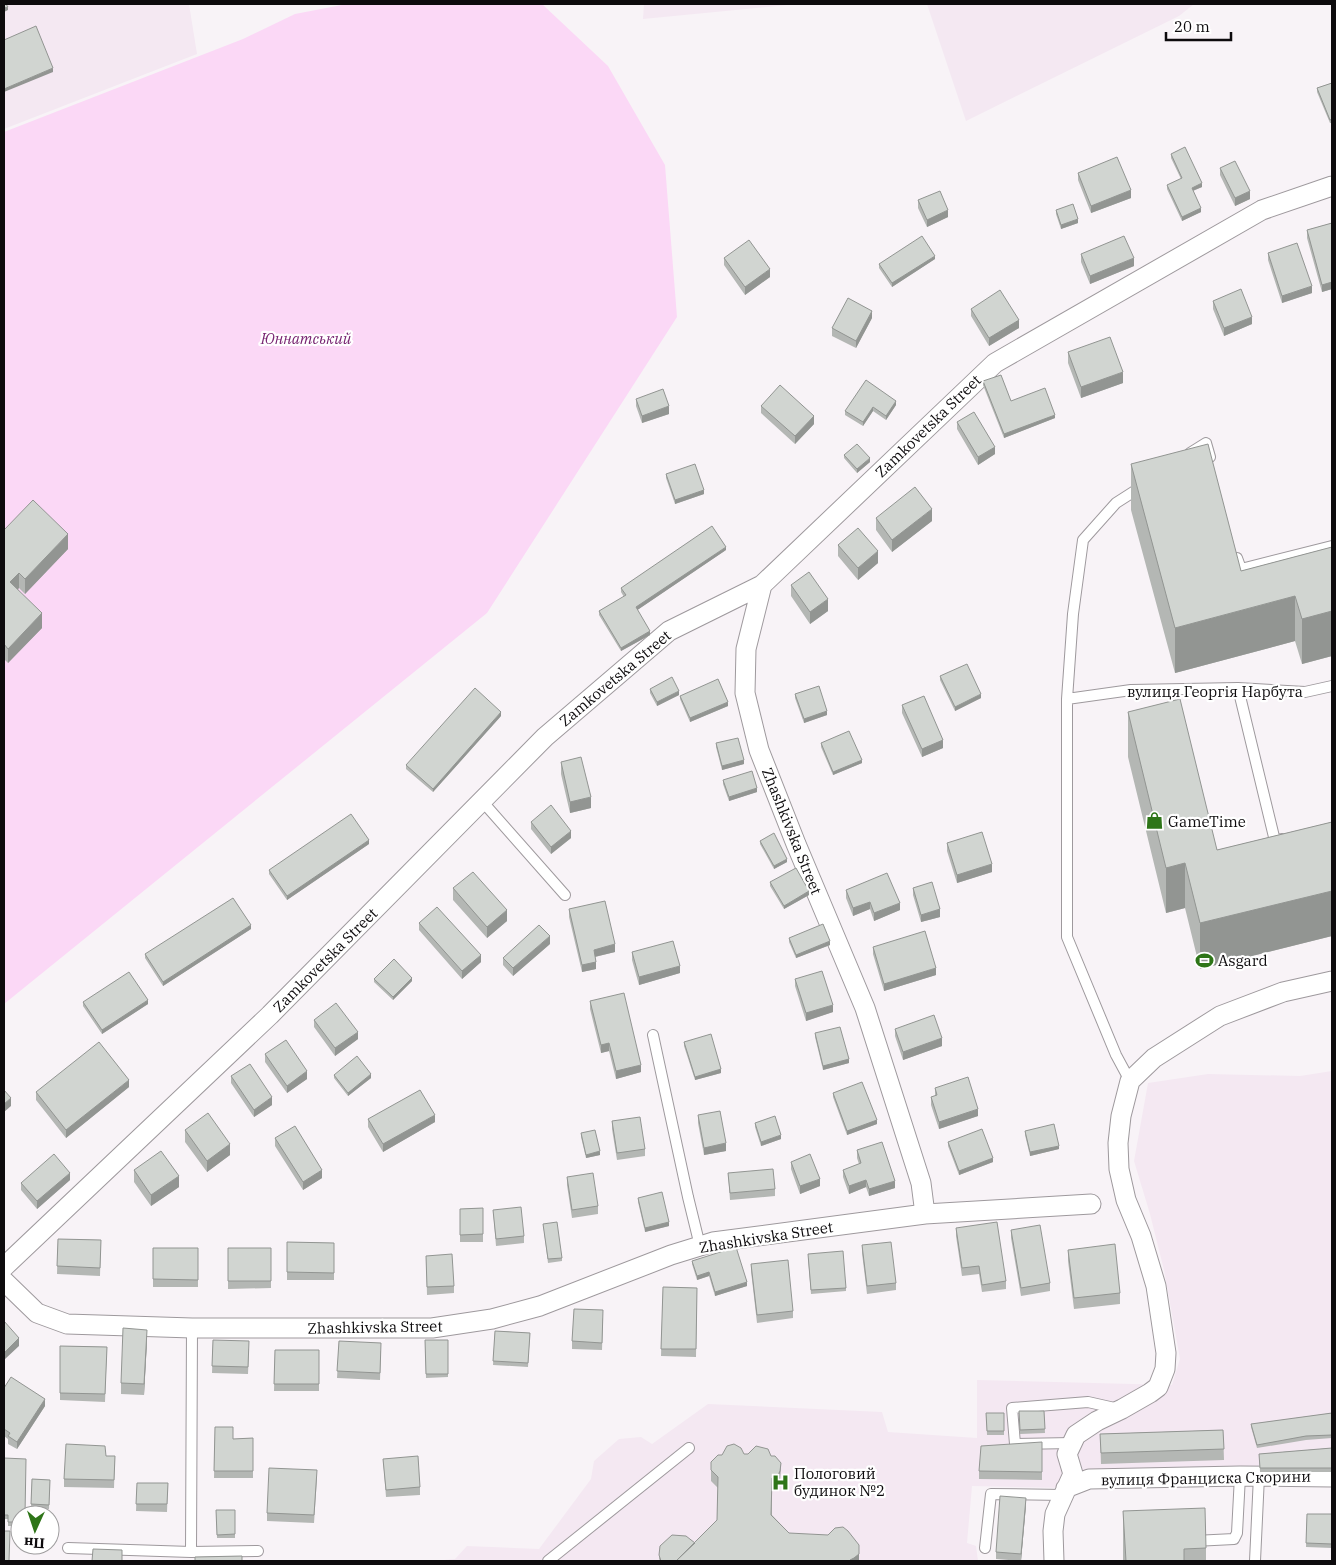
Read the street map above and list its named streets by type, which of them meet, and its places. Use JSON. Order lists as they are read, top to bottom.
{
  "streets": {
    "street": ["Zamkovetska Street", "Zhashkivska Street", "вулиця Франциска Скорини"],
    "lane": ["вулиця Георгія Нарбута"]
  },
  "crossings": [
    ["Zamkovetska Street", "Zhashkivska Street"]
  ],
  "parks": ["Юннатський"],
  "places": {
    "shop": ["GameTime"],
    "sports": ["Asgard"],
    "hospital": ["Пологовий будинок №2"]
  },
  "scale_bar": "20 m",
  "north": "bottom"
}
